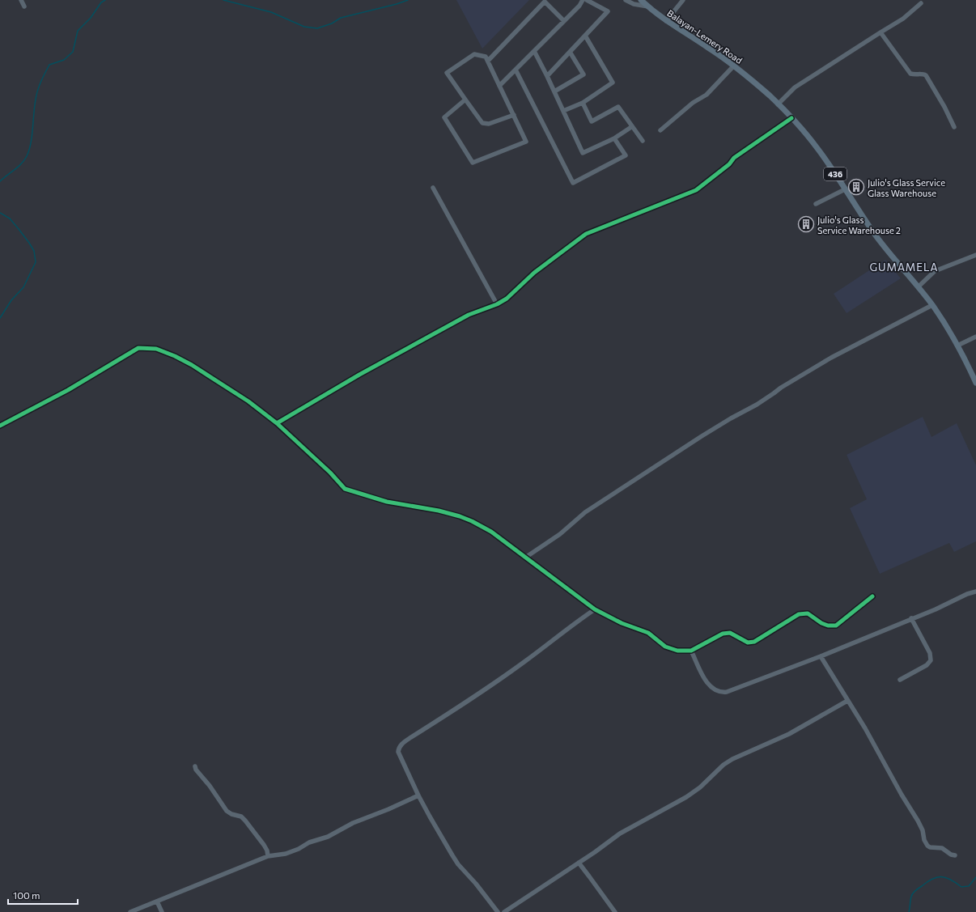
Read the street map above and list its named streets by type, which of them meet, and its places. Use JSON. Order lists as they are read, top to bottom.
{
  "streets": {
    "main road": ["Balayan-Lemery Road", "436"]
  },
  "crossings": [
    ["Balayan-Lemery Road", "436"]
  ],
  "districts": ["GUMAMELA"],
  "places": {
    "building": ["Julio's Glass Service Glass Warehouse", "Julio's Glass Service Warehouse 2"]
  },
  "scale_bar": "100 m"
}
